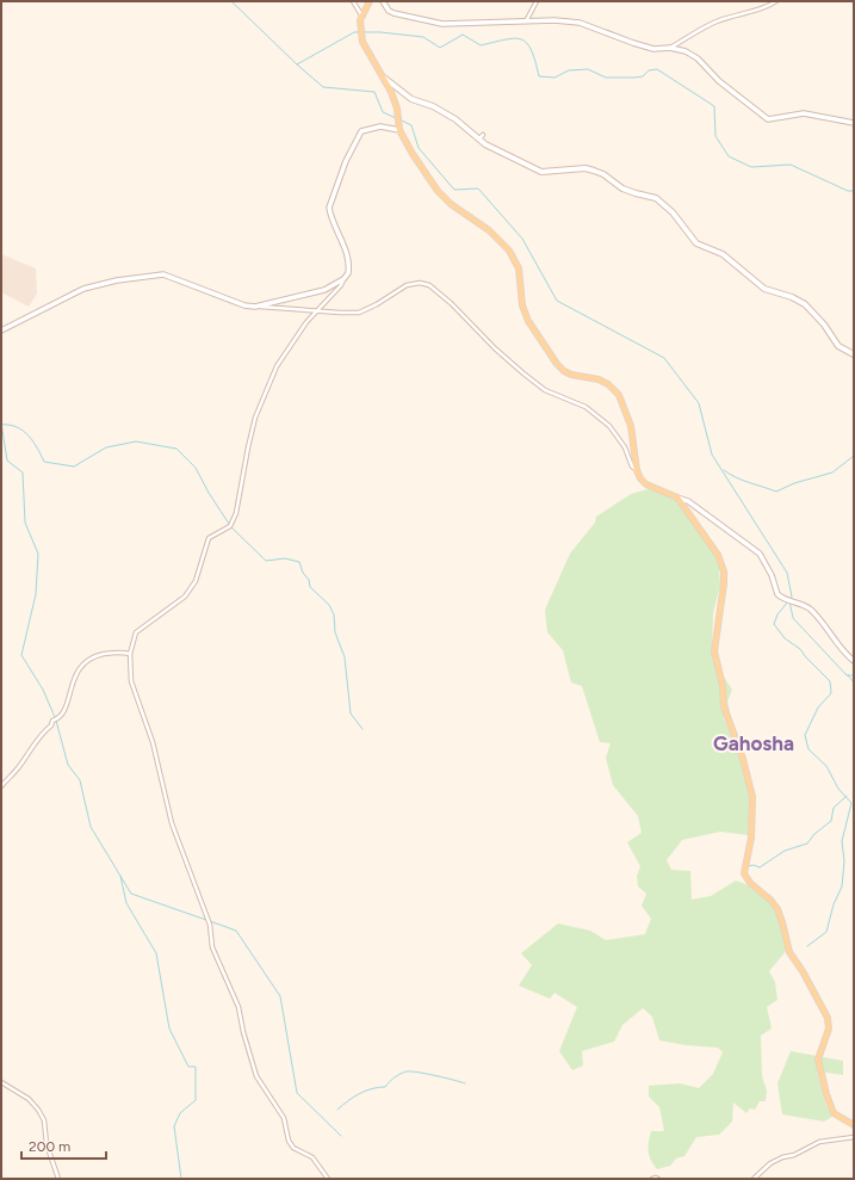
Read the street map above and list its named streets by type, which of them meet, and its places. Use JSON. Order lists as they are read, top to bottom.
{
  "districts": ["Gahosha"],
  "scale_bar": "200 m"
}
